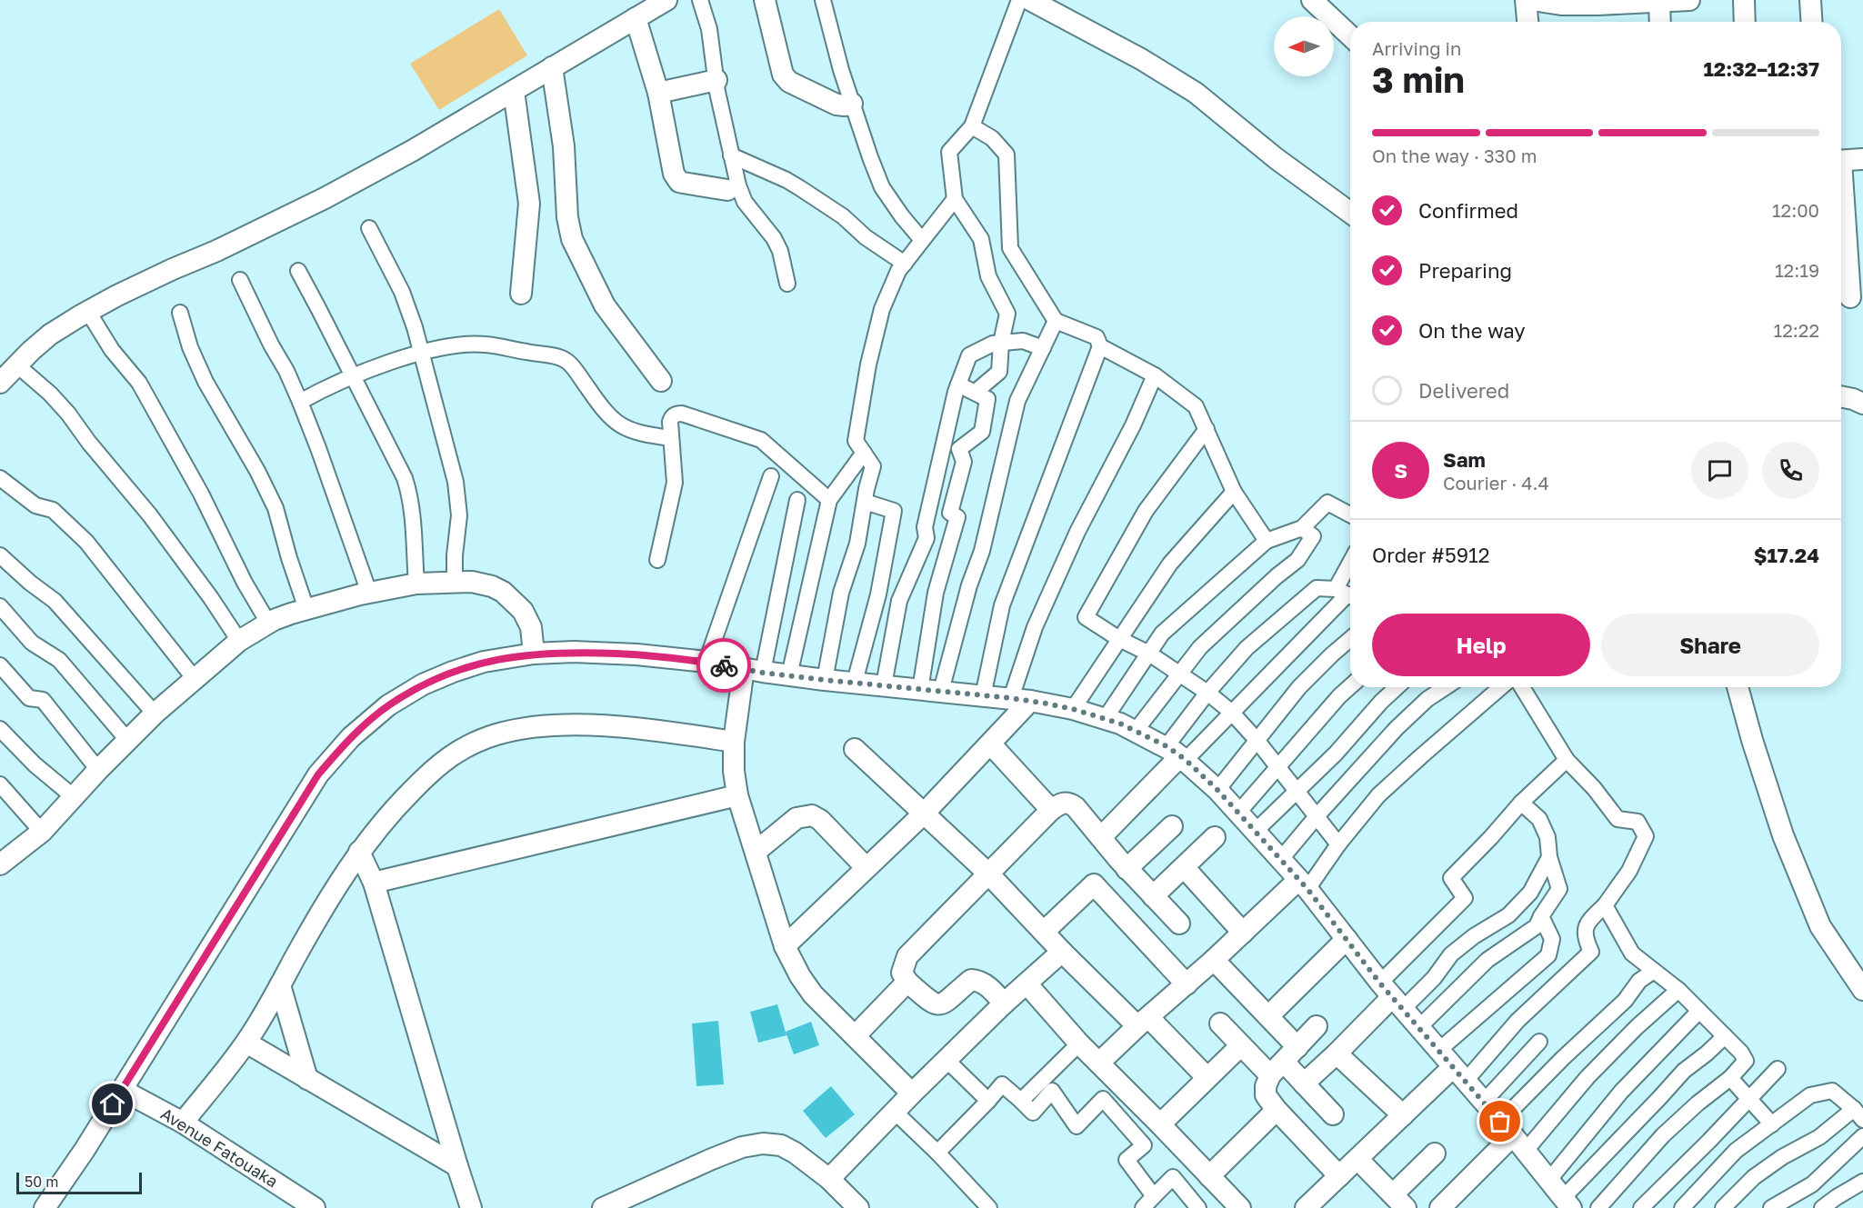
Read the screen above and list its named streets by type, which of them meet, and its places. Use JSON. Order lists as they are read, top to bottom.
{
  "streets": {
    "street": ["Avenue Fatouaka"]
  },
  "scale_bar": "50 m",
  "north": "left",
  "page": {
    "heading": ["3 min", "Arriving in", "12:32–12:37"],
    "panel": [
      "Sam",
      "Courier · 4.4",
      "Order #5912",
      "$17.24"
    ],
    "bar": "On the way · 330 m",
    "list": [
      ["Confirmed", "12:00"],
      ["Preparing", "12:19"],
      ["On the way", "12:22"],
      "Delivered"
    ],
    "round": "S",
    "buttons": ["Help", "Share"],
    "scale": "50 m"
  }
}
